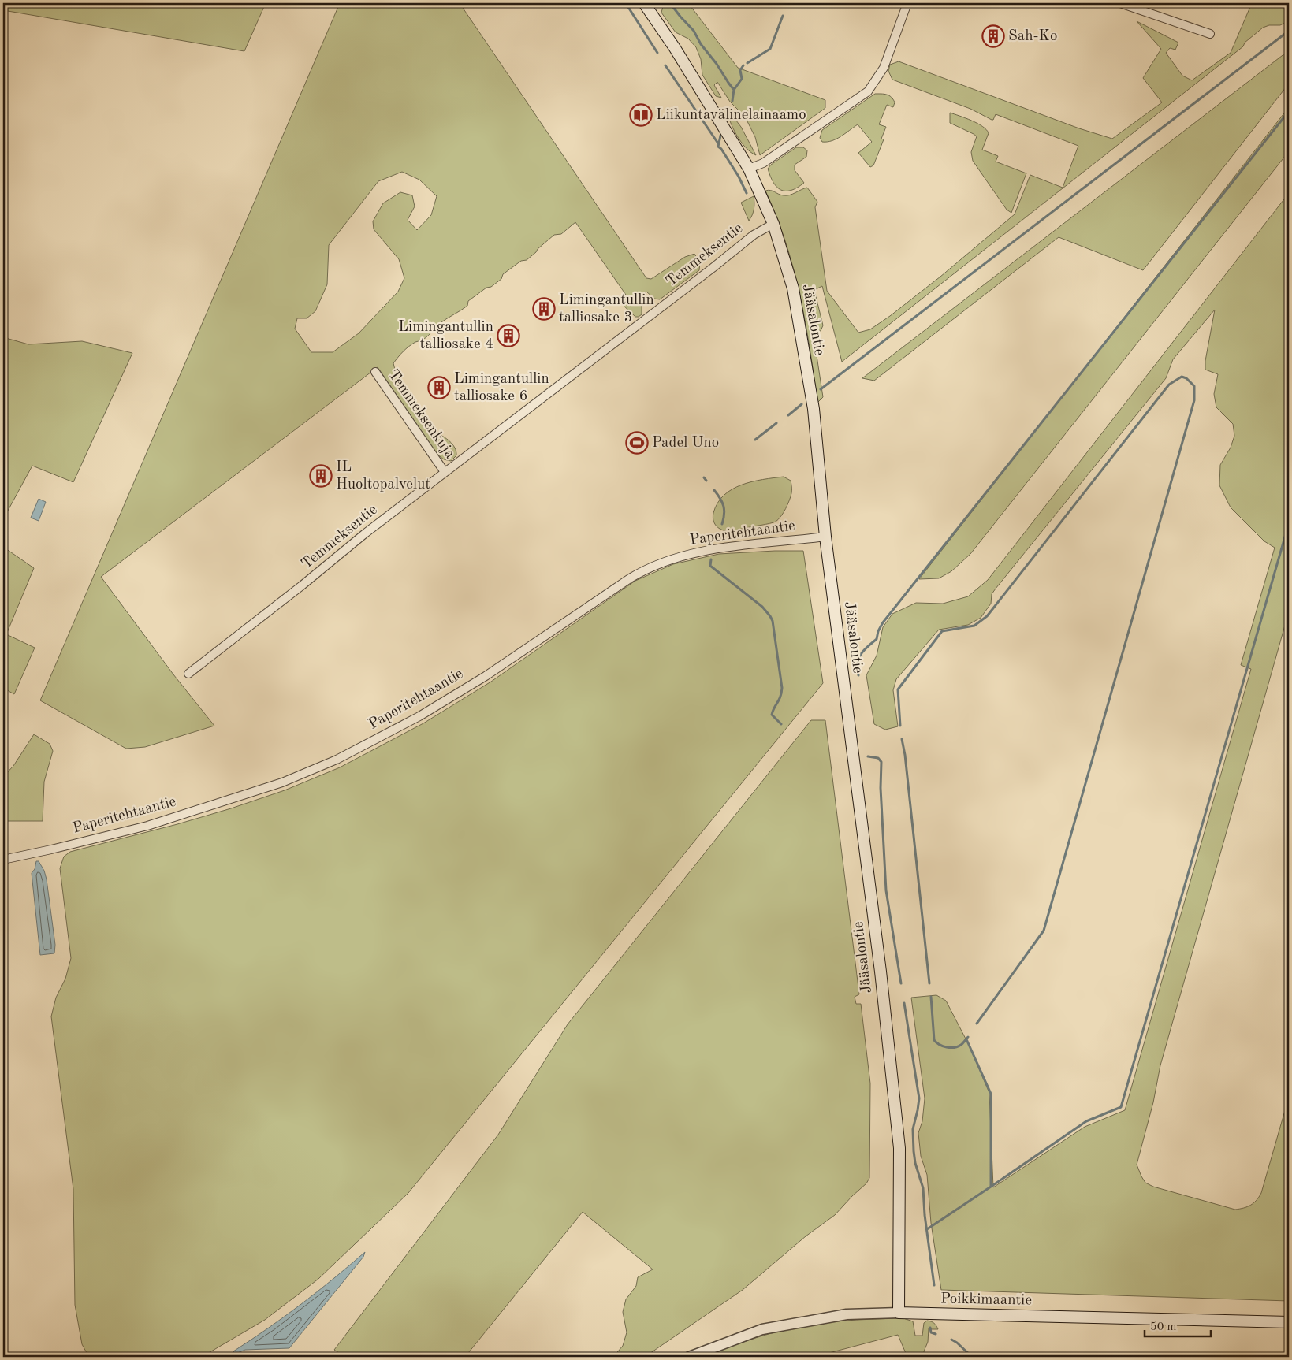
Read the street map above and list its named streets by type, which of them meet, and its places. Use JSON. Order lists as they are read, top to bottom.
{
  "streets": {
    "main road": ["Jääsalontie", "Poikkimaantie"],
    "street": ["Temmeksentie", "Temmeksenkuja", "Paperitehtaantie"]
  },
  "crossings": [
    ["Temmeksentie", "Jääsalontie"],
    ["Temmeksentie", "Temmeksenkuja"],
    ["Jääsalontie", "Paperitehtaantie"],
    ["Jääsalontie", "Poikkimaantie"]
  ],
  "places": {
    "building": [
      "Sah-Ko",
      "Limingantullin talliosake 3",
      "Limingantullin talliosake 4",
      "Limingantullin talliosake 6",
      "IL Huoltopalvelut"
    ],
    "library": ["Liikuntavälinelainaamo"],
    "sports": ["Padel Uno"]
  },
  "scale_bar": "50 m"
}
